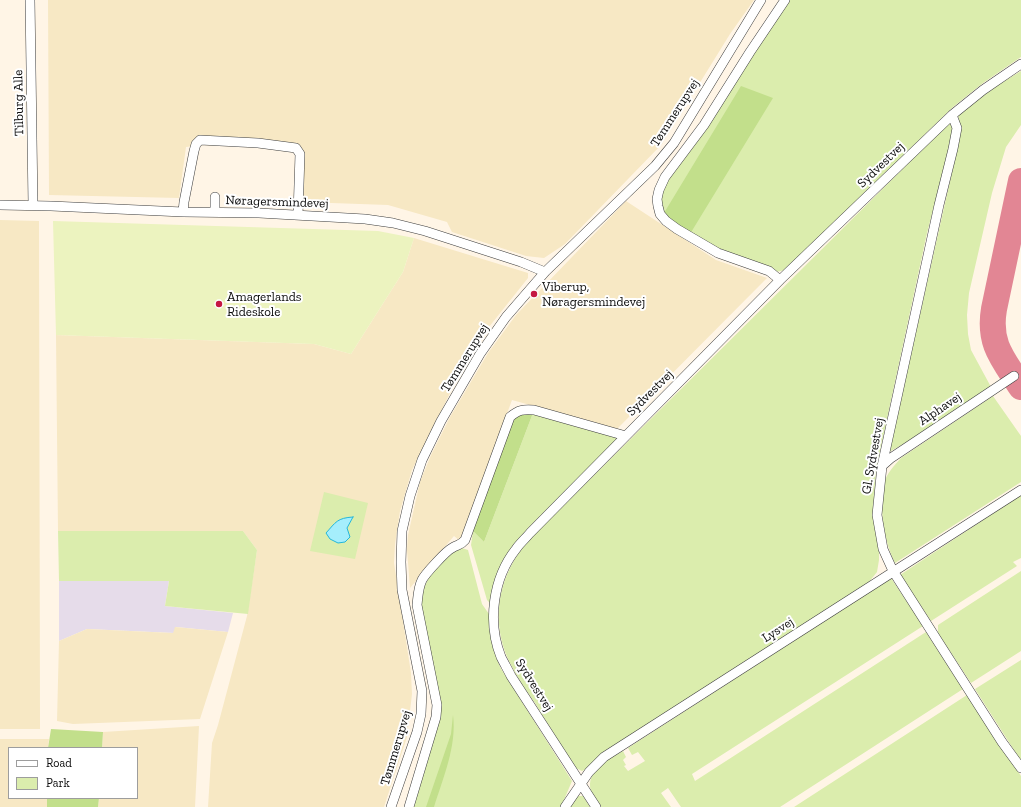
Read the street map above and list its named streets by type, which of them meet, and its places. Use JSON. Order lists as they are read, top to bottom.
{
  "streets": {
    "street": [
      "Tilburg Alle",
      "Tømmerupvej",
      "Sydvestvej",
      "Nøragersmindevej",
      "Alphavej",
      "Gl. Sydvestvej",
      "Lysvej"
    ]
  },
  "crossings": [
    ["Tilburg Alle", "Nøragersmindevej"],
    ["Tømmerupvej", "Nøragersmindevej"],
    ["Sydvestvej", "Gl. Sydvestvej"],
    ["Sydvestvej", "Lysvej"],
    ["Alphavej", "Gl. Sydvestvej"],
    ["Gl. Sydvestvej", "Lysvej"]
  ],
  "places": ["Viberup, Nøragersmindevej", "Amagerlands Rideskole"],
  "legend": ["Road", "Park"]
}
